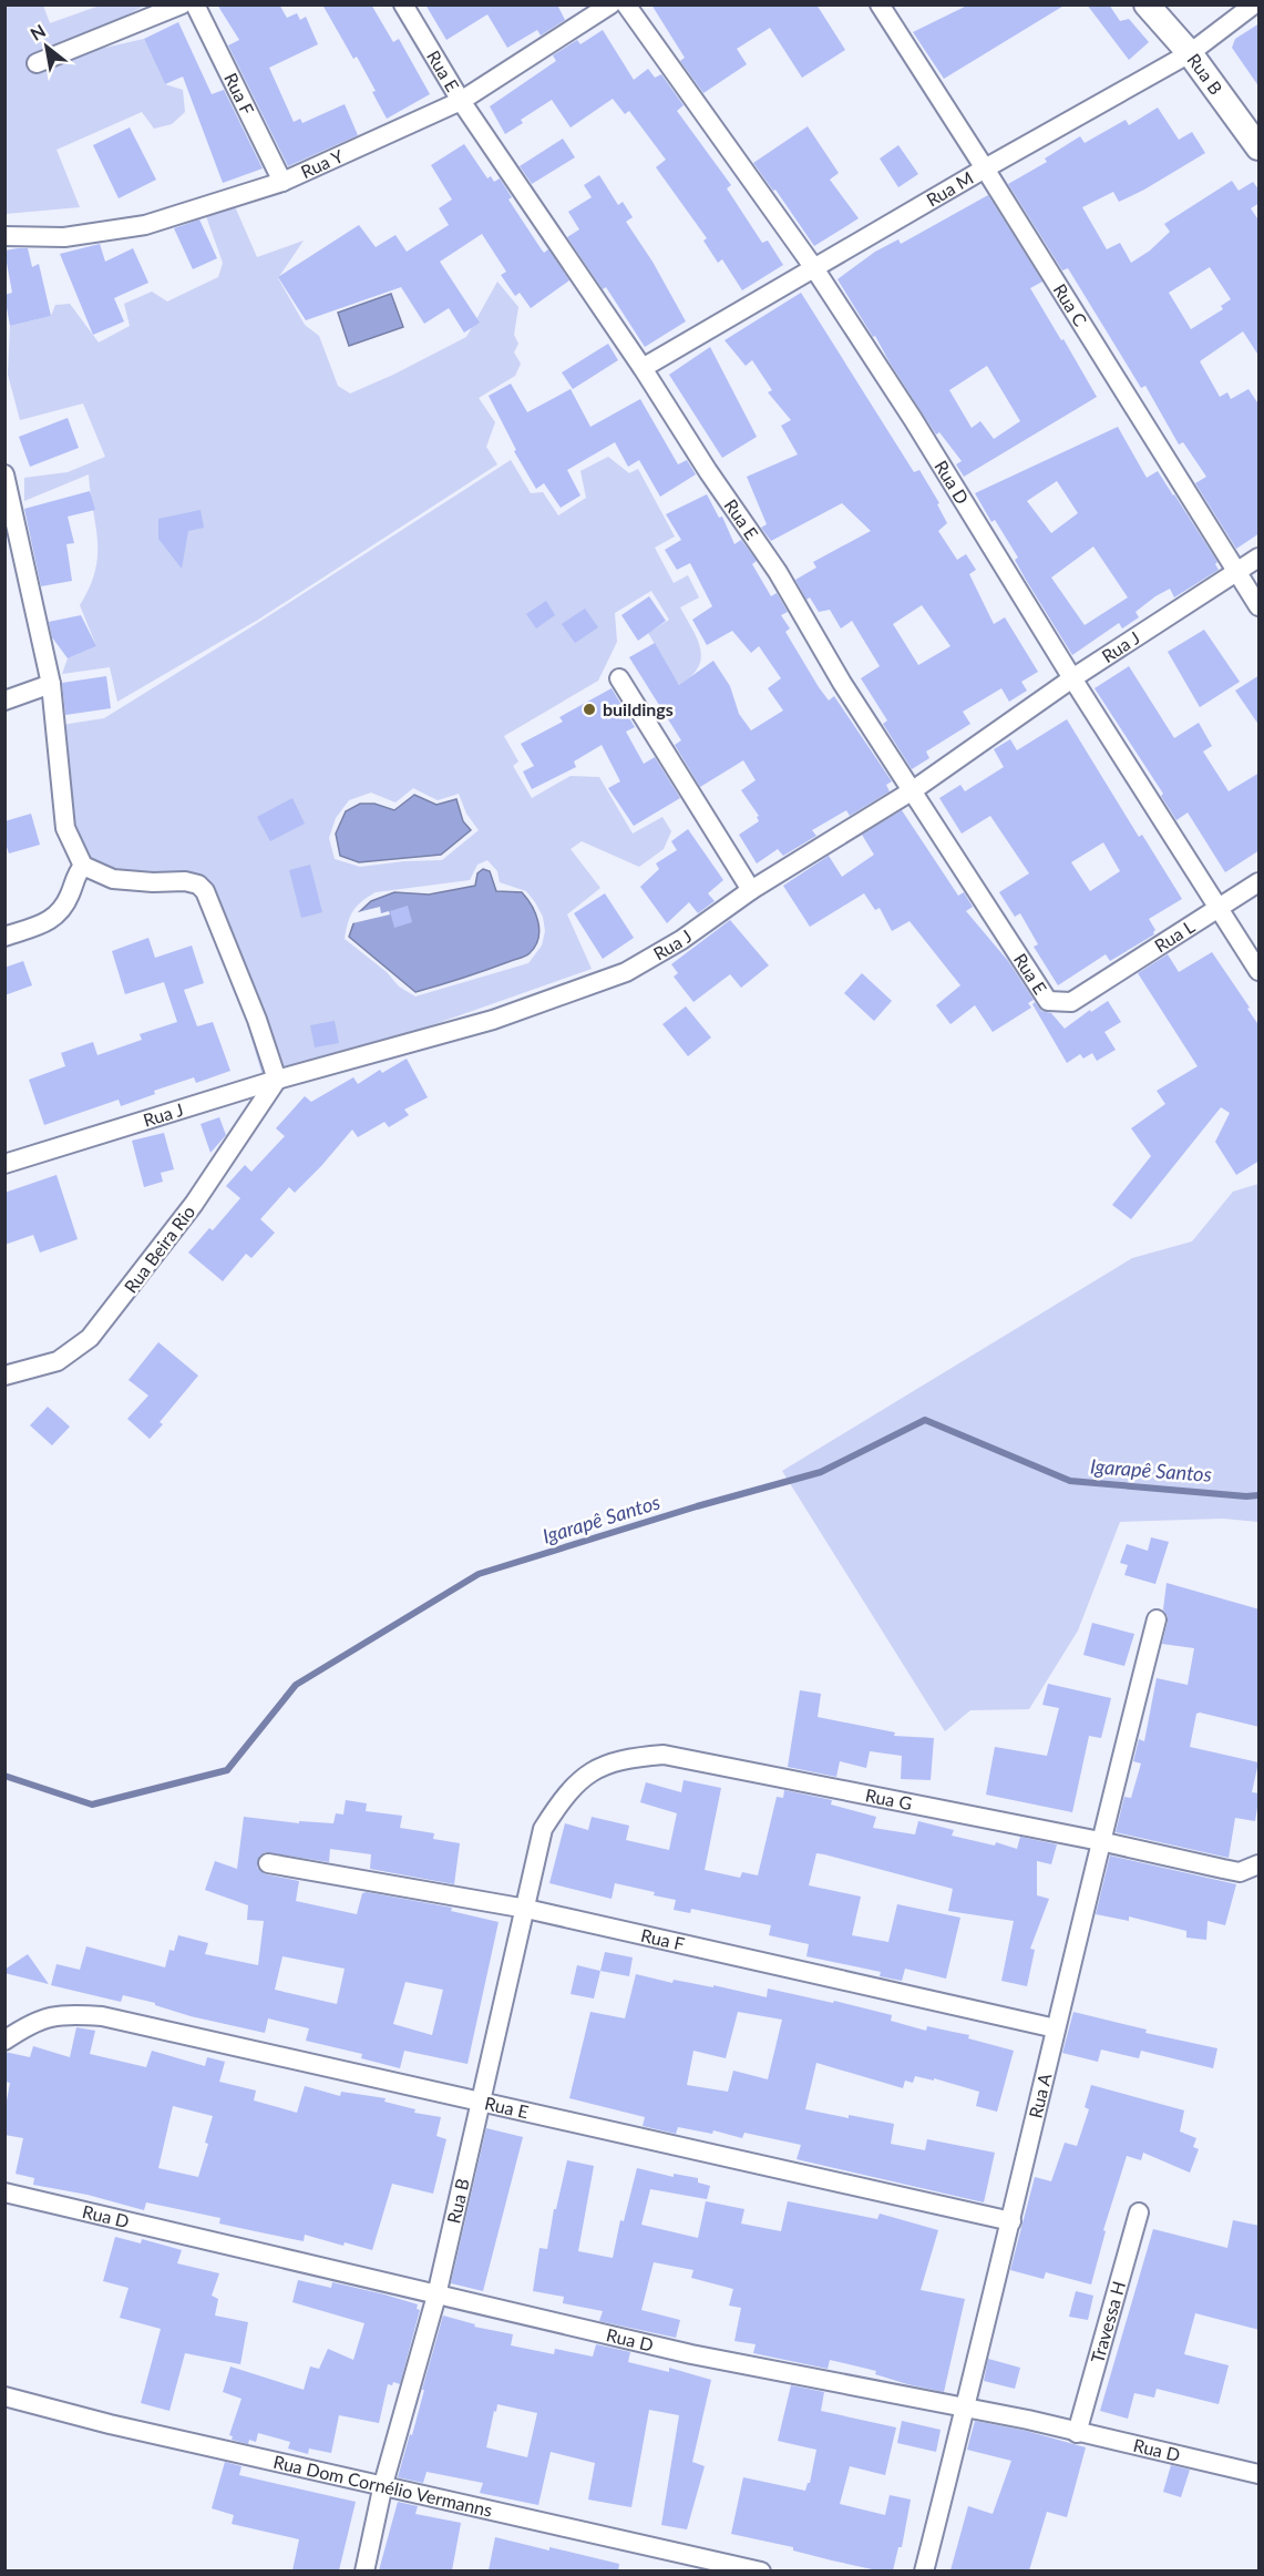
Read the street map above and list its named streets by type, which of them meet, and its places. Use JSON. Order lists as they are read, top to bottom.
{
  "streets": {
    "street": [
      "Rua E",
      "Rua B",
      "Rua F",
      "Rua Y",
      "Rua M",
      "Rua C",
      "Rua D",
      "Rua J",
      "Rua L",
      "Rua Beira Rio",
      "Rua G",
      "Rua A",
      "Travessa H",
      "Rua Dom Cornélio Vermanns"
    ]
  },
  "crossings": [
    ["Rua E", "Rua B"],
    ["Rua E", "Rua Y"],
    ["Rua E", "Rua M"],
    ["Rua E", "Rua J"],
    ["Rua E", "Rua L"],
    ["Rua E", "Rua A"],
    ["Rua B", "Rua F"],
    ["Rua B", "Rua M"],
    ["Rua B", "Rua D"],
    ["Rua B", "Rua G"],
    ["Rua B", "Rua Dom Cornélio Vermanns"],
    ["Rua F", "Rua Y"],
    ["Rua F", "Rua A"],
    ["Rua M", "Rua C"],
    ["Rua M", "Rua D"],
    ["Rua C", "Rua J"],
    ["Rua D", "Rua J"],
    ["Rua D", "Rua L"],
    ["Rua D", "Rua A"],
    ["Rua D", "Travessa H"],
    ["Rua J", "Rua Beira Rio"],
    ["Rua G", "Rua A"]
  ],
  "water": ["Igarapê Santos"],
  "places": ["buildings"],
  "north": "top left"
}
